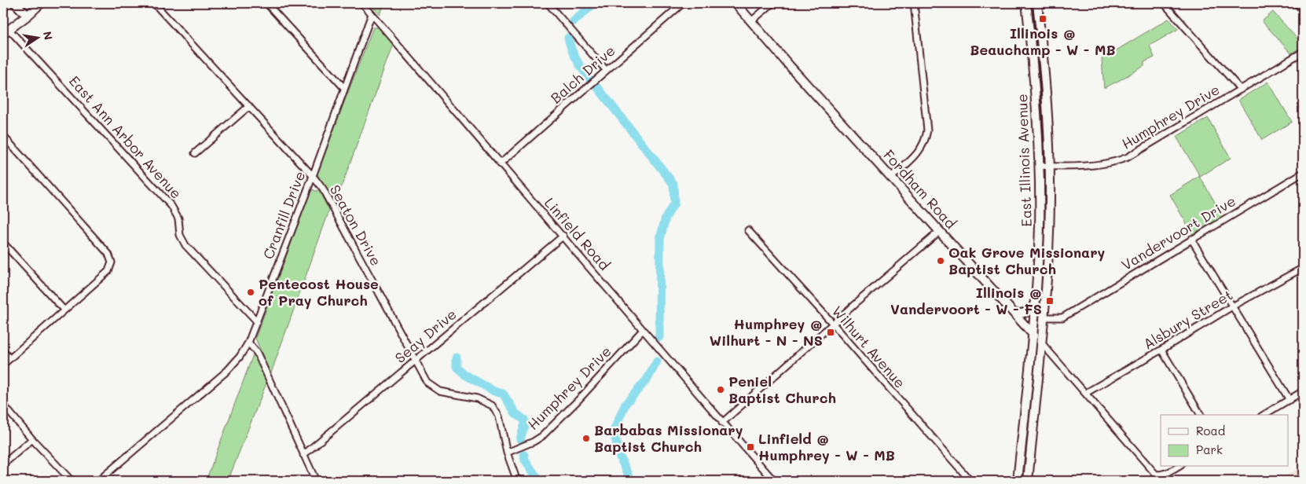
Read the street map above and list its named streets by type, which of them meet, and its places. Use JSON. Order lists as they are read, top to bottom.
{
  "streets": {
    "main road": ["East Illinois Avenue", "Fordham Road"],
    "street": [
      "Balch Drive",
      "Humphrey Drive",
      "East Ann Arbor Avenue",
      "Cranfill Drive",
      "Seaton Drive",
      "Vandervoort Drive",
      "Linfield Road",
      "Alsbury Street",
      "Seay Drive",
      "Wilhurt Avenue"
    ]
  },
  "crossings": [
    ["Balch Drive", "Linfield Road"],
    ["Humphrey Drive", "East Illinois Avenue"],
    ["Humphrey Drive", "Seaton Drive"],
    ["Humphrey Drive", "Linfield Road"],
    ["East Ann Arbor Avenue", "Cranfill Drive"],
    ["East Illinois Avenue", "Fordham Road"],
    ["East Illinois Avenue", "Vandervoort Drive"],
    ["Fordham Road", "Alsbury Street"],
    ["Cranfill Drive", "Seaton Drive"],
    ["Cranfill Drive", "Linfield Road"],
    ["Seaton Drive", "Seay Drive"],
    ["Linfield Road", "Seay Drive"]
  ],
  "places": {
    "transit": [
      "Illinois @ Beauchamp - W - MB",
      "Illinois @ Vandervoort - W - FS",
      "Humphrey @ Wilhurt - N - NS",
      "Linfield @ Humphrey - W - MB"
    ],
    "other": [
      "Oak Grove Missionary Baptist Church",
      "Pentecost House of Pray Church",
      "Peniel Baptist Church",
      "Barbabas Missionary Baptist Church"
    ]
  },
  "legend": ["Road", "Park"],
  "north": "right"
}
